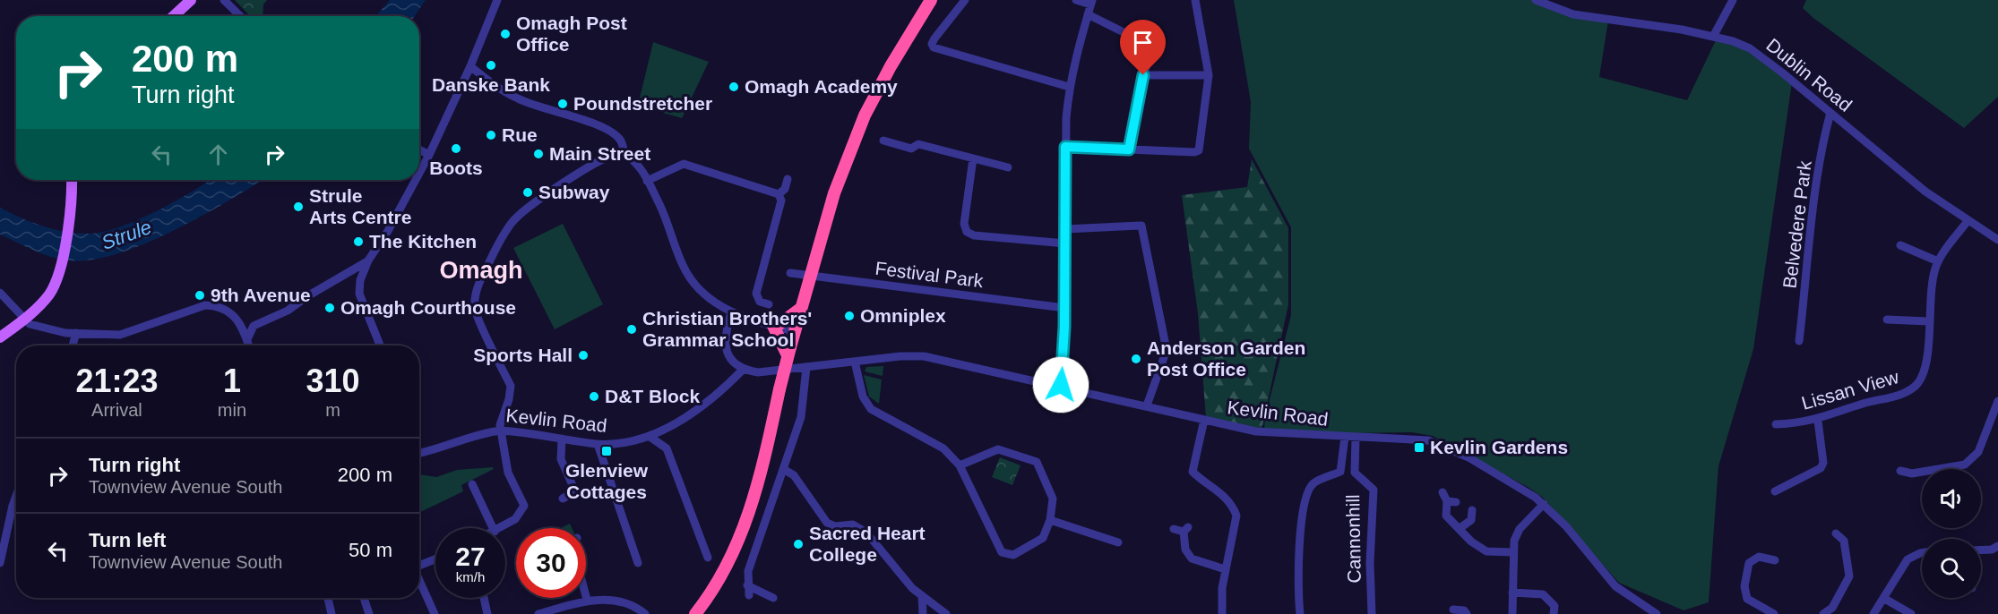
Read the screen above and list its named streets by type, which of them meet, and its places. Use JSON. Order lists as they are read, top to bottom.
{
  "streets": {
    "street": [
      "Dublin Road",
      "Belvedere Park",
      "Festival Park",
      "Lissan View",
      "Kevlin Road",
      "Cannonhill"
    ]
  },
  "crossings": [
    ["Dublin Road", "Belvedere Park"],
    ["Dublin Road", "Lissan View"],
    ["Kevlin Road", "Cannonhill"]
  ],
  "districts": ["Omagh"],
  "water": ["Strule"],
  "places": {
    "other": [
      "Omagh Post Office",
      "Danske Bank",
      "Omagh Academy",
      "Poundstretcher",
      "Rue",
      "Boots",
      "Main Street",
      "Subway",
      "Strule Arts Centre",
      "The Kitchen",
      "9th Avenue",
      "Omagh Courthouse",
      "Omniplex",
      "Christian Brothers' Grammar School",
      "Sports Hall",
      "Anderson Garden Post Office",
      "D&T Block",
      "Sacred Heart College"
    ],
    "transit": ["Kevlin Gardens", "Glenview Cottages"]
  },
  "page": {
    "turn": ["200 m", "Turn right"],
    "eta": [
      "21:23",
      "Arrival",
      "1",
      "min",
      "310",
      "m"
    ],
    "list": [
      {
        "name": "Turn right",
        "note": "Townview Avenue South",
        "value": "200 m"
      },
      {
        "name": "Turn left",
        "note": "Townview Avenue South",
        "value": "50 m"
      }
    ],
    "speed": "27 km/h",
    "limit": "30"
  }
}
